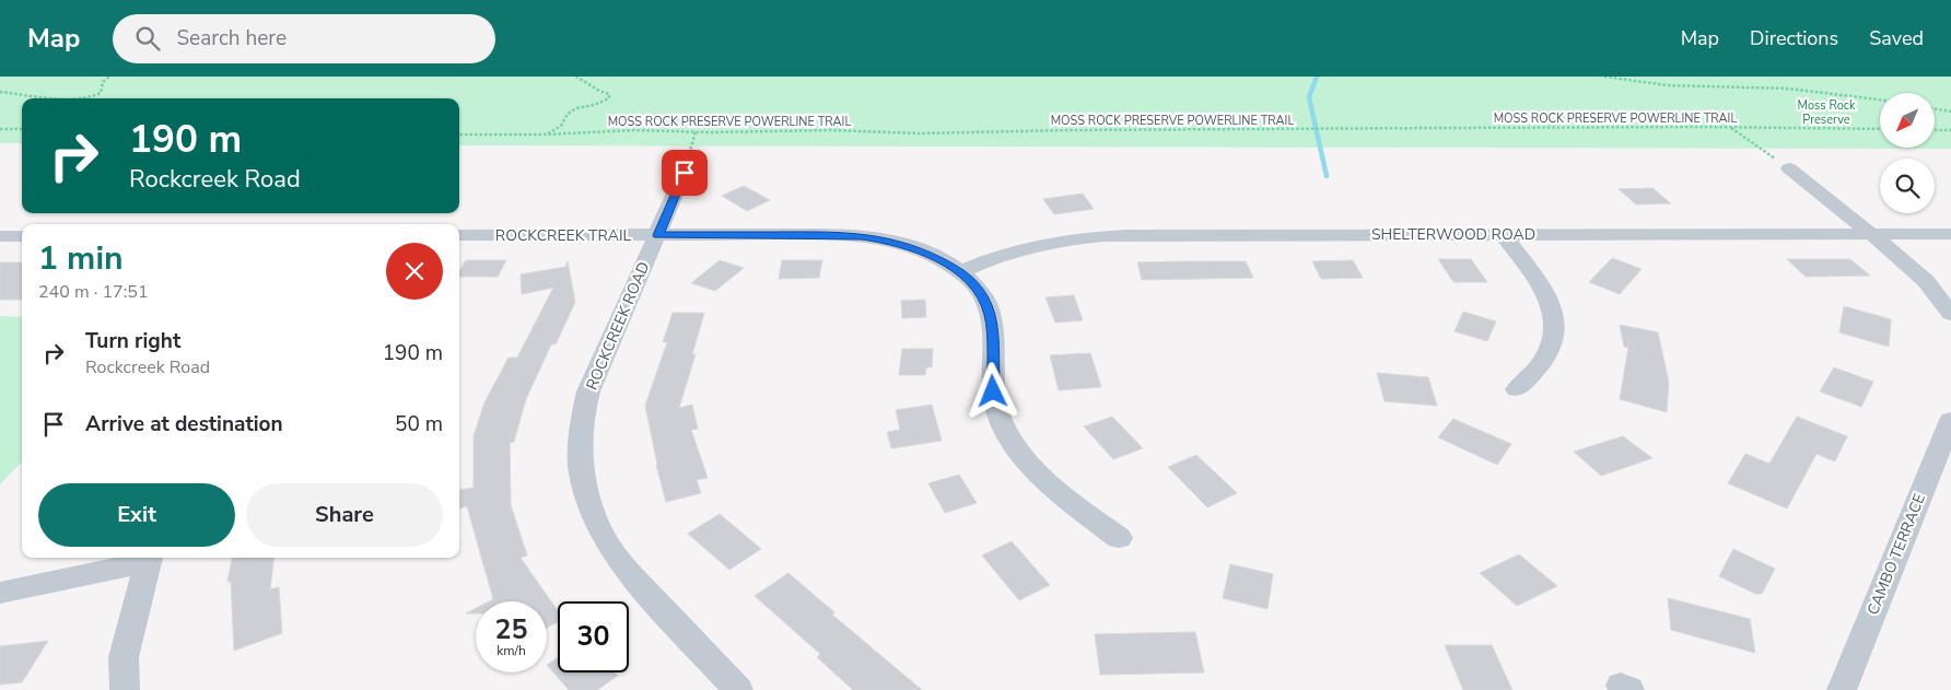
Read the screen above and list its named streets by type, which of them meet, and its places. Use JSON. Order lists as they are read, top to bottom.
{
  "streets": {
    "street": [
      "SHELTERWOOD ROAD",
      "ROCKCREEK TRAIL",
      "ROCKCREEK ROAD",
      "CAMBO TERRACE"
    ],
    "path": ["MOSS ROCK PRESERVE POWERLINE TRAIL"]
  },
  "crossings": [
    ["SHELTERWOOD ROAD", "ROCKCREEK TRAIL"],
    ["ROCKCREEK TRAIL", "ROCKCREEK ROAD"]
  ],
  "parks": ["Moss Rock Preserve"],
  "north": "bottom left",
  "page": {
    "header": "Map",
    "search": "Search here",
    "nav": ["Map", "Directions", "Saved"],
    "turn": ["190 m", "Rockcreek Road"],
    "heading": ["1 min", "240 m · 17:51"],
    "list": [
      {
        "name": "Turn right",
        "note": "Rockcreek Road",
        "value": "190 m"
      },
      {
        "name": "Arrive at destination",
        "value": "50 m"
      }
    ],
    "buttons": ["Exit", "Share"],
    "speed": "25 km/h",
    "limit": "30"
  }
}
